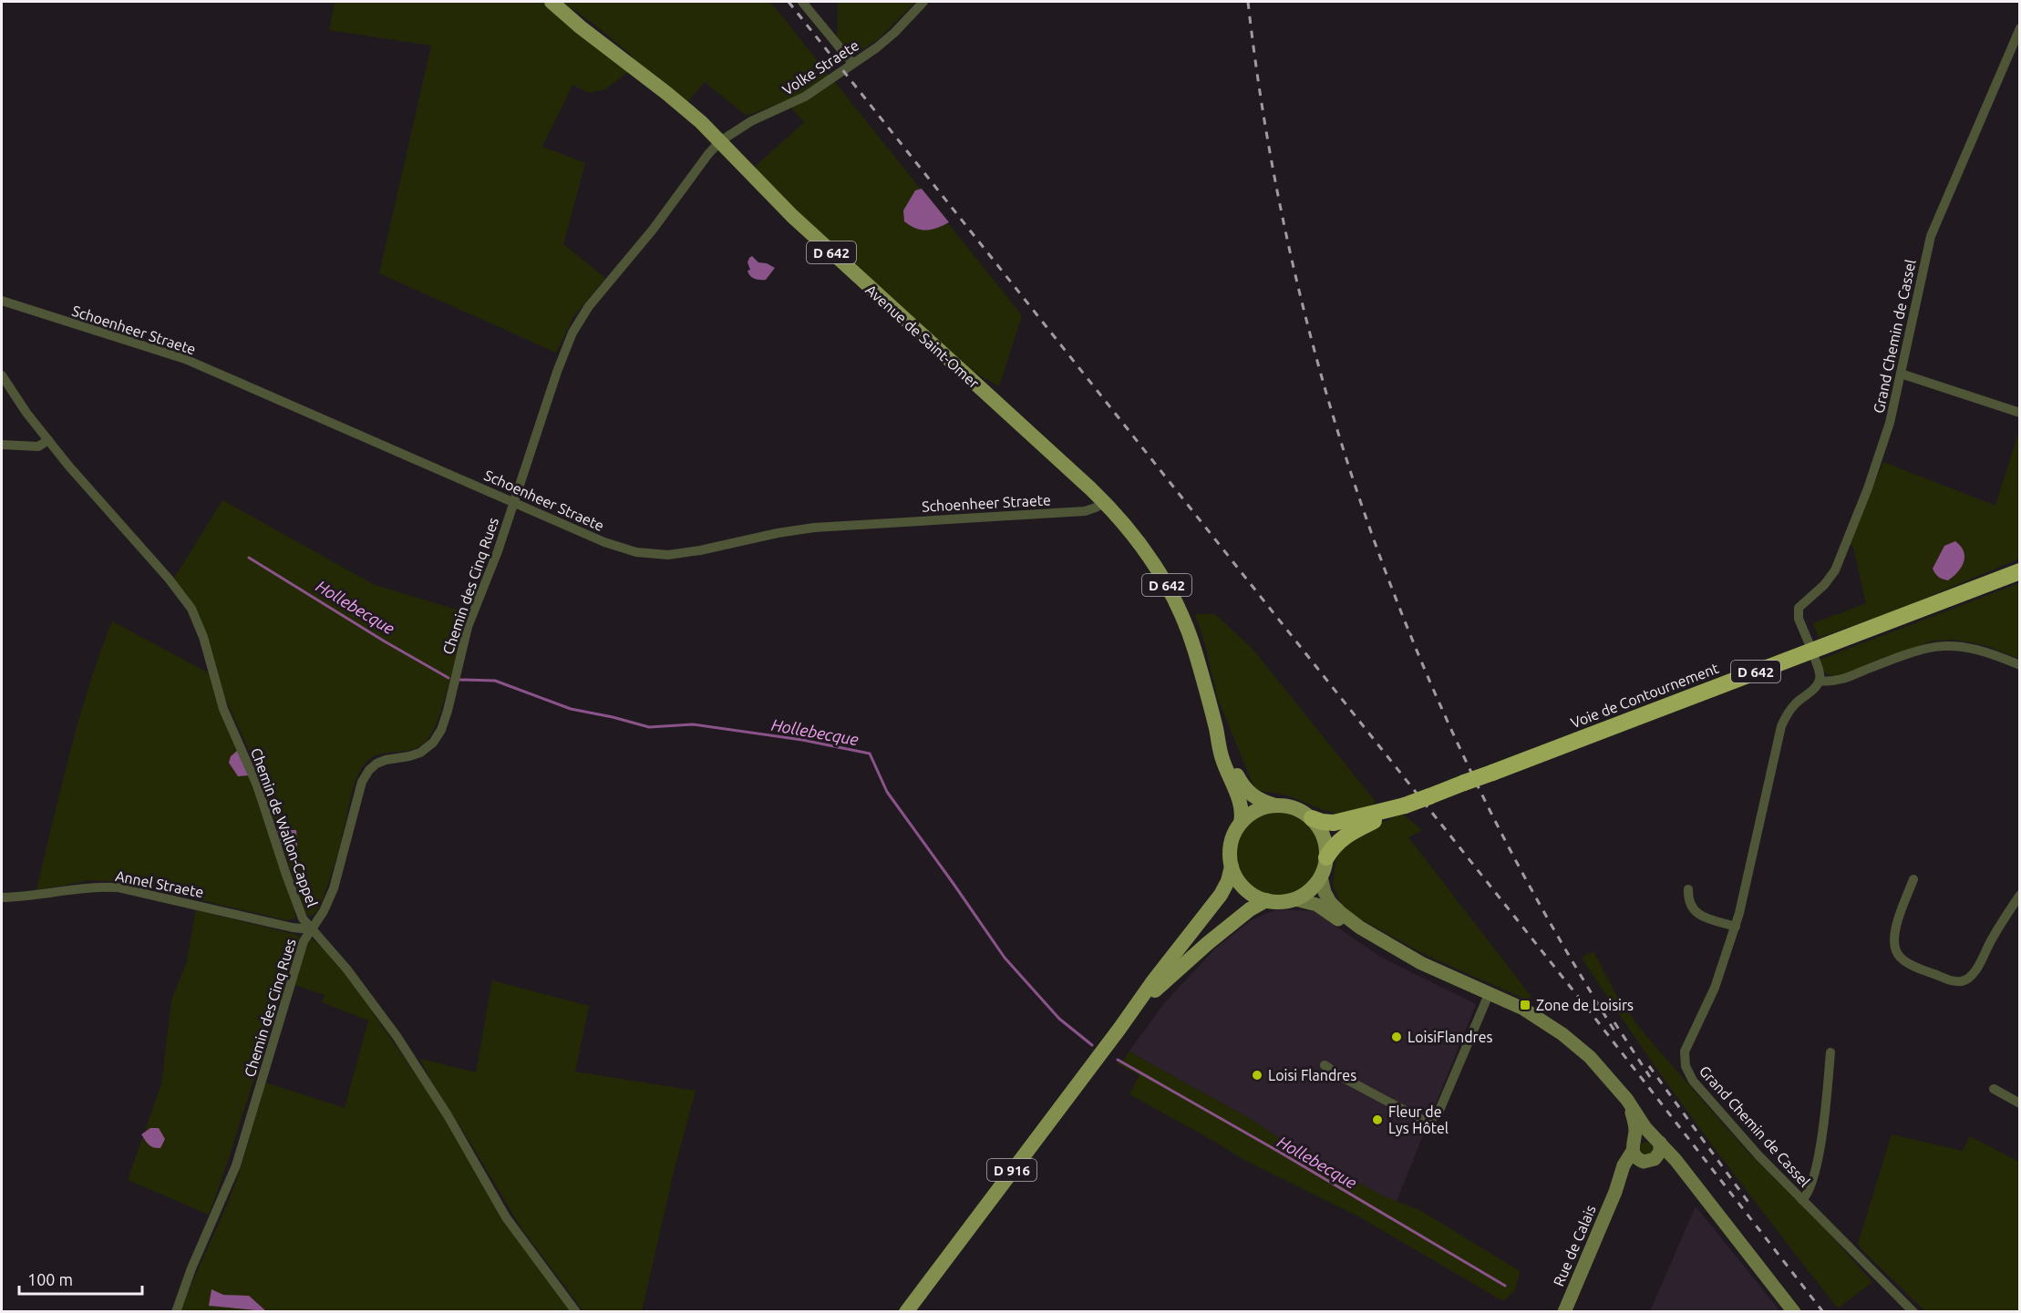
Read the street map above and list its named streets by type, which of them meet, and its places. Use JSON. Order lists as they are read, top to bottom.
{
  "streets": {
    "highway": ["D 642", "Voie de Contournement"],
    "main road": ["Avenue de Saint-Omer", "D 916", "Rue de Calais"],
    "street": [
      "Volke Straete",
      "Schoenheer Straete",
      "Grand Chemin de Cassel",
      "Chemin des Cinq Rues",
      "Chemin de Wallon-Cappel",
      "Annel Straete"
    ]
  },
  "crossings": [
    ["Volke Straete", "Avenue de Saint-Omer"],
    ["Volke Straete", "Chemin des Cinq Rues"],
    ["Schoenheer Straete", "Avenue de Saint-Omer"],
    ["Schoenheer Straete", "Chemin des Cinq Rues"],
    ["Avenue de Saint-Omer", "Chemin des Cinq Rues"],
    ["Avenue de Saint-Omer", "Voie de Contournement"],
    ["Avenue de Saint-Omer", "D 916"],
    ["Chemin des Cinq Rues", "Chemin de Wallon-Cappel"],
    ["Chemin des Cinq Rues", "Annel Straete"],
    ["Voie de Contournement", "D 916"],
    ["Chemin de Wallon-Cappel", "Annel Straete"]
  ],
  "water": ["Hollebecque"],
  "places": {
    "transit": ["Zone de Loisirs"],
    "other": ["LoisiFlandres", "Loisi Flandres", "Fleur de Lys Hôtel"]
  },
  "scale_bar": "100 m"
}
